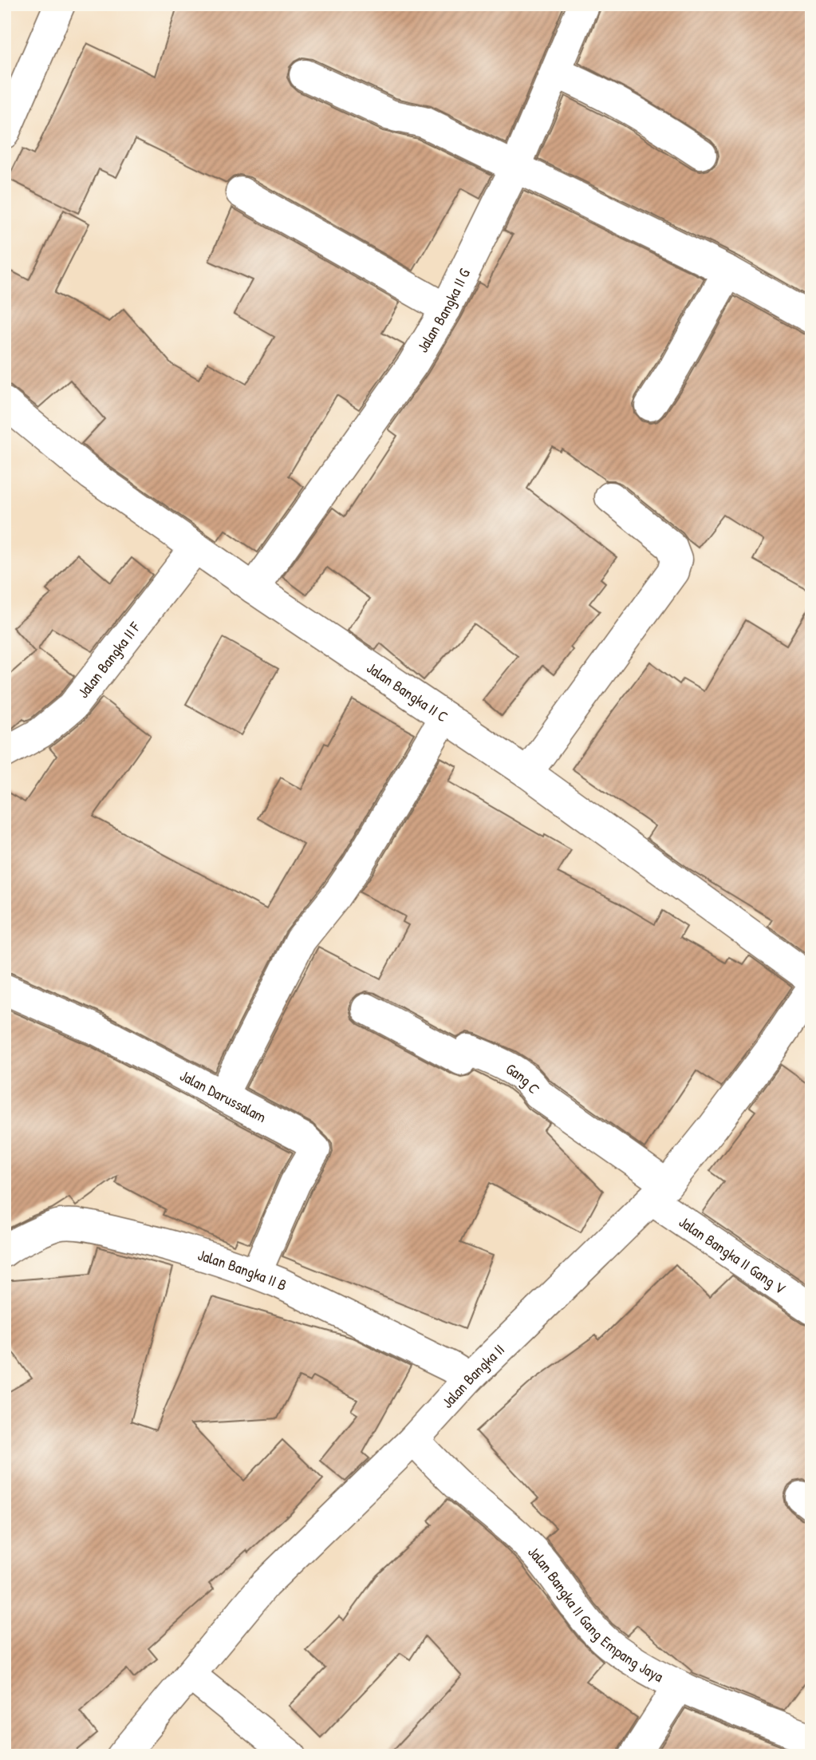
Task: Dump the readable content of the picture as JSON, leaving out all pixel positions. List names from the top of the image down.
{
  "streets": {
    "street": [
      "Jalan Bangka II G",
      "Jalan Bangka II F",
      "Jalan Bangka II C",
      "Gang C",
      "Jalan Darussalam",
      "Jalan Bangka II Gang V",
      "Jalan Bangka II B",
      "Jalan Bangka II",
      "Jalan Bangka II Gang Empang Jaya"
    ]
  },
  "crossings": [
    ["Jalan Bangka II G", "Jalan Bangka II C"],
    ["Jalan Bangka II F", "Jalan Bangka II C"],
    ["Gang C", "Jalan Bangka II Gang V"],
    ["Gang C", "Jalan Bangka II"],
    ["Jalan Darussalam", "Jalan Bangka II B"],
    ["Jalan Bangka II Gang V", "Jalan Bangka II"],
    ["Jalan Bangka II B", "Jalan Bangka II"],
    ["Jalan Bangka II", "Jalan Bangka II Gang Empang Jaya"]
  ]
}
